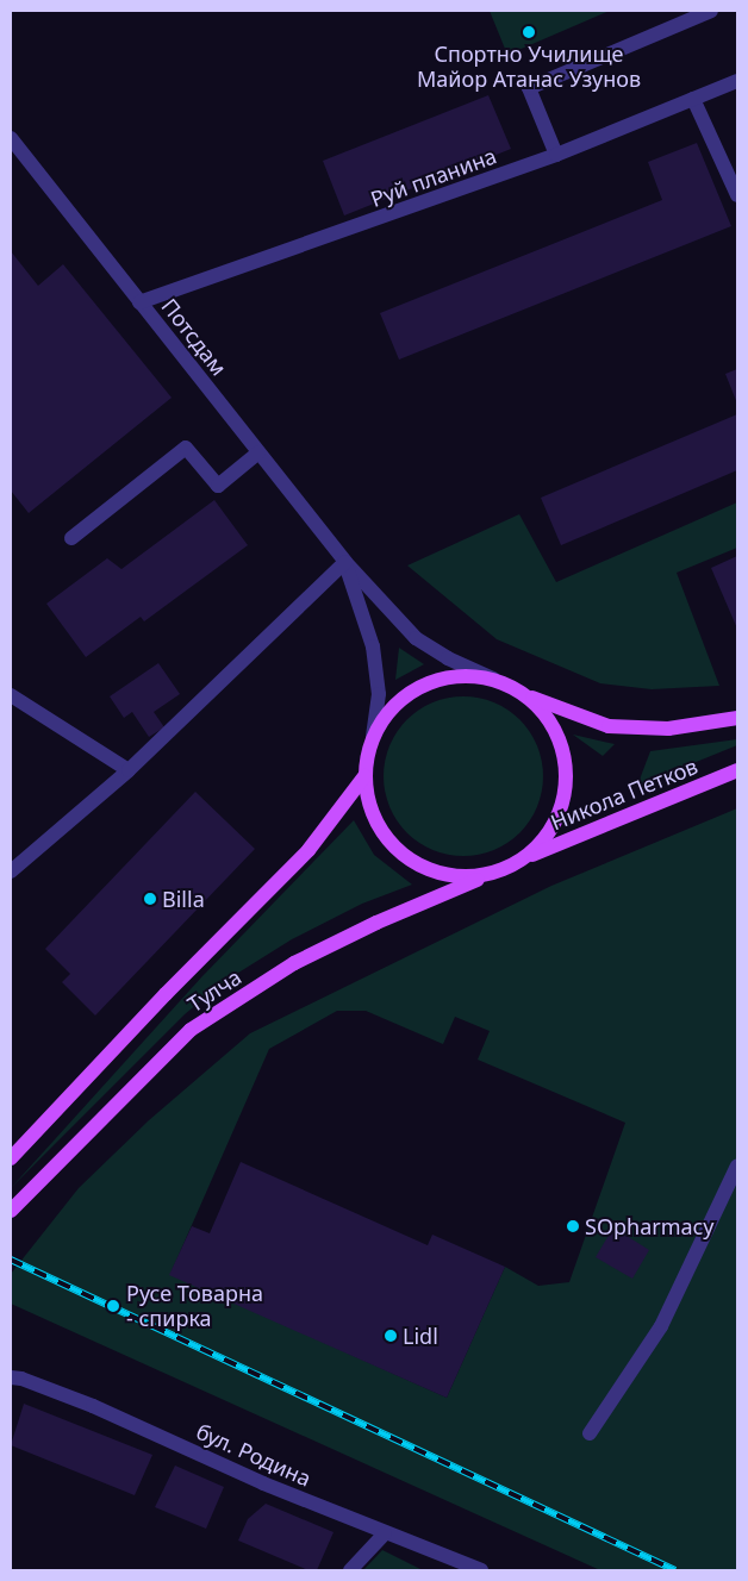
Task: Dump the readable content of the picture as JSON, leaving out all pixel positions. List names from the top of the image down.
{
  "streets": {
    "main road": ["Никола Петков", "Тулча"],
    "street": ["Руй планина", "Потсдам", "бул. Родина"]
  },
  "crossings": [
    ["Руй планина", "Потсдам"],
    ["Потсдам", "Никола Петков"],
    ["Потсдам", "Тулча"],
    ["Никола Петков", "Тулча"]
  ],
  "places": [
    "Спортно Училище Майор Атанас Узунов",
    "Billa",
    "SOpharmacy",
    "Русе Товарна - спирка",
    "Lidl"
  ]
}
